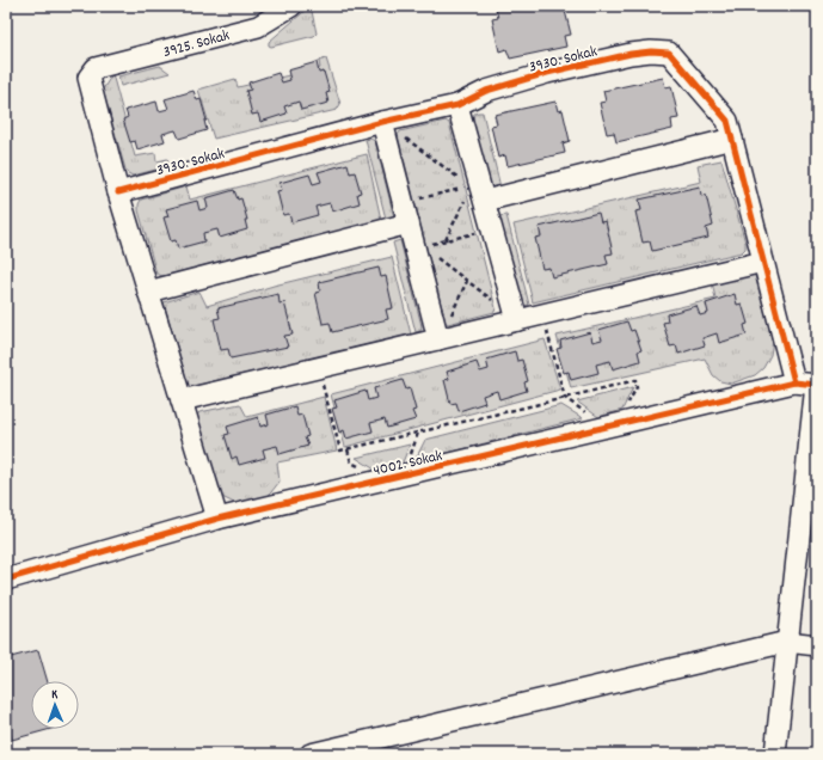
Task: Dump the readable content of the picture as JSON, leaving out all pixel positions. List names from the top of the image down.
{
  "streets": {
    "street": ["3925. Sokak", "3930. Sokak", "4002. Sokak"]
  },
  "crossings": [
    ["3925. Sokak", "3930. Sokak"],
    ["3930. Sokak", "4002. Sokak"]
  ],
  "north": "top"
}
